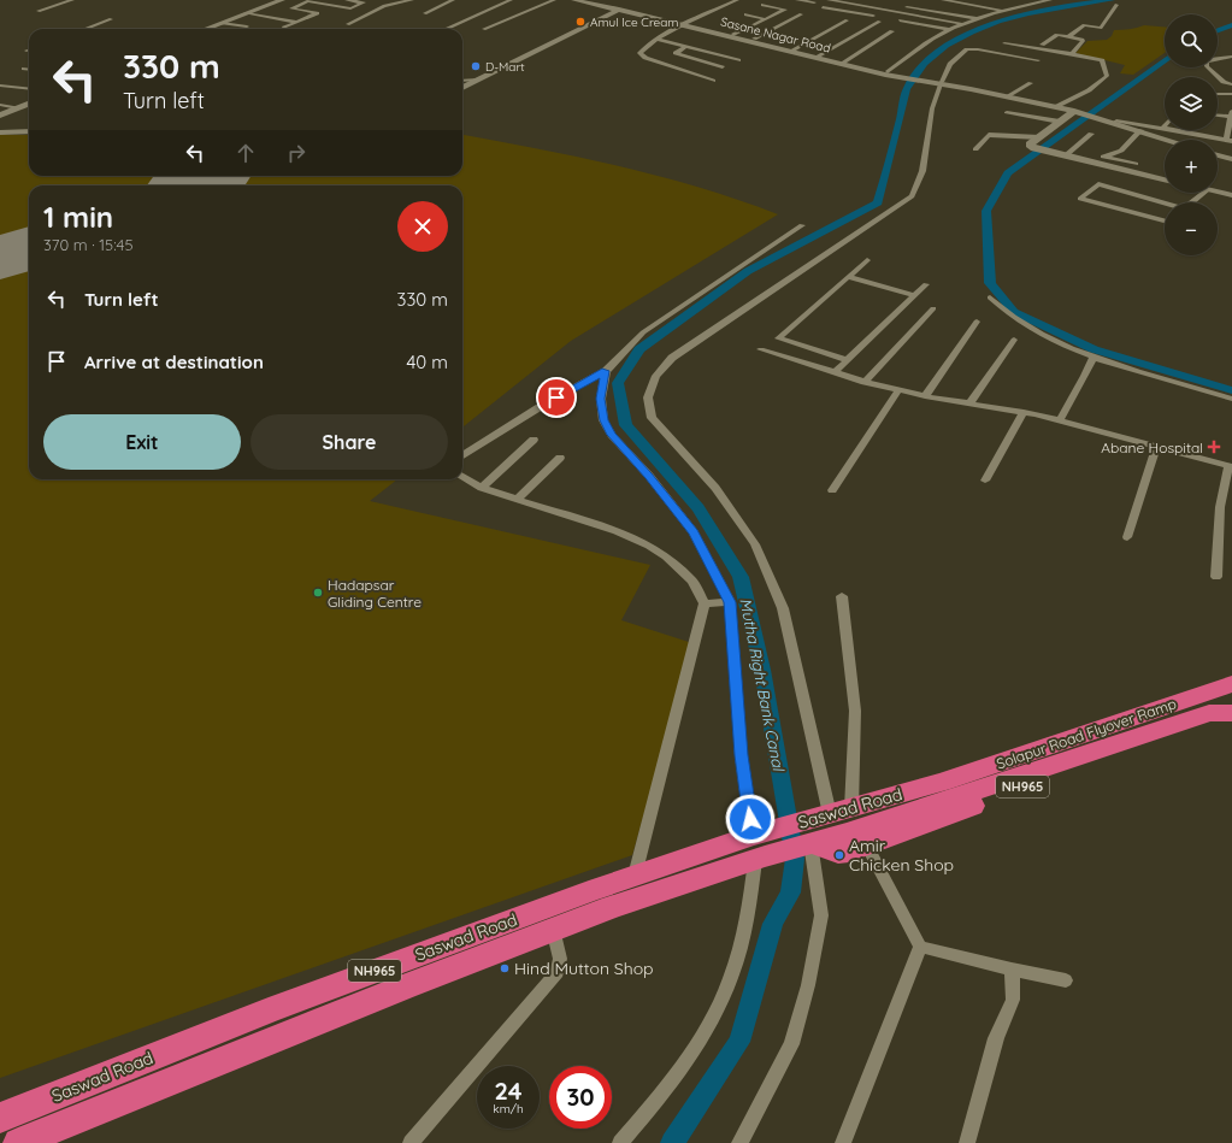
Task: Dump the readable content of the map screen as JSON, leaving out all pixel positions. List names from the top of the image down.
{
  "streets": {
    "highway": ["Solapur Road Flyover Ramp", "NH965", "Saswad Road"],
    "street": ["Sasane Nagar Road"]
  },
  "crossings": [
    ["Solapur Road Flyover Ramp", "NH965"],
    ["Solapur Road Flyover Ramp", "Saswad Road"],
    ["NH965", "Saswad Road"]
  ],
  "water": ["Mutha Right Bank Canal"],
  "places": {
    "other": [
      "Amul Ice Cream",
      "D-Mart",
      "Hadapsar Gliding Centre",
      "Amir Chicken Shop",
      "Hind Mutton Shop"
    ],
    "health": ["Abane Hospital"]
  },
  "page": {
    "map_buttons": ["+", "−"],
    "turn": ["330 m", "Turn left"],
    "heading": ["1 min", "370 m · 15:45"],
    "list": [
      {
        "name": "Turn left",
        "value": "330 m"
      },
      {
        "name": "Arrive at destination",
        "value": "40 m"
      }
    ],
    "buttons": ["Exit", "Share"],
    "speed": "24 km/h",
    "limit": "30"
  }
}
